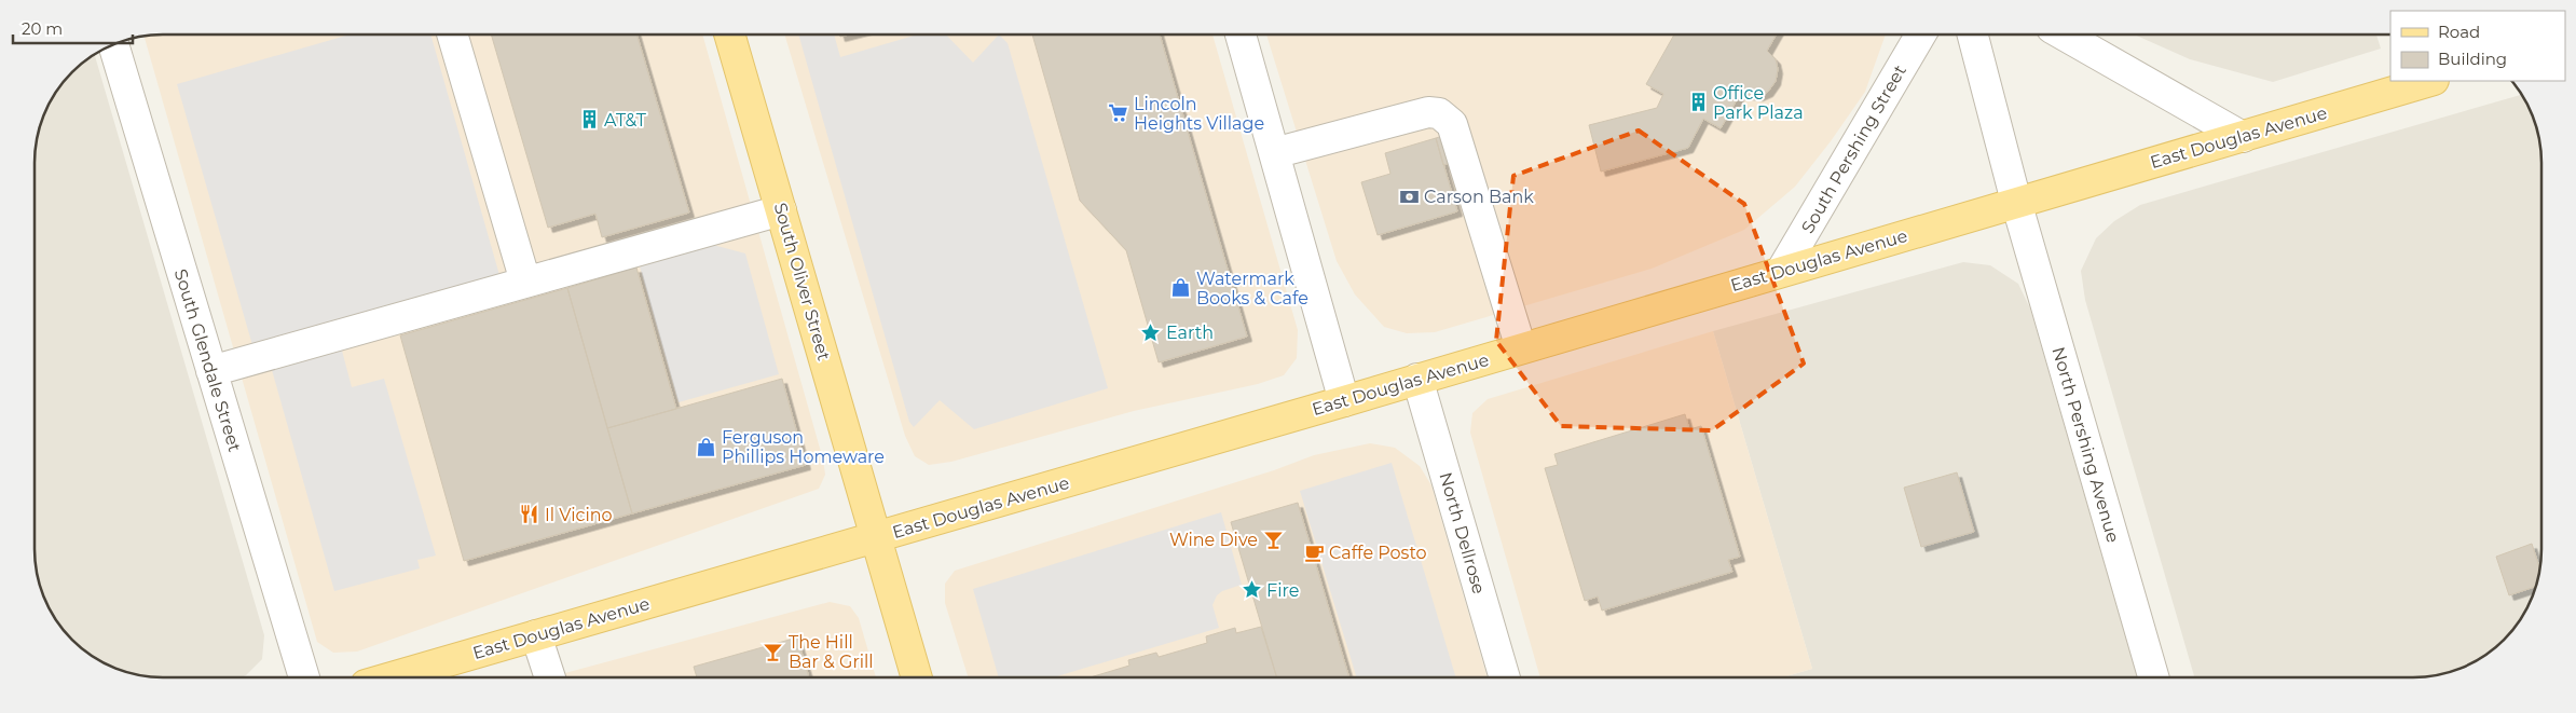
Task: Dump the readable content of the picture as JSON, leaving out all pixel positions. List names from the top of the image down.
{
  "streets": {
    "main road": ["East Douglas Avenue", "South Oliver Street"],
    "street": [
      "South Pershing Street",
      "South Glendale Street",
      "North Pershing Avenue",
      "North Dellrose"
    ]
  },
  "crossings": [
    ["East Douglas Avenue", "South Pershing Street"],
    ["East Douglas Avenue", "South Oliver Street"],
    ["East Douglas Avenue", "North Pershing Avenue"],
    ["East Douglas Avenue", "North Dellrose"]
  ],
  "places": {
    "building": ["Office Park Plaza", "AT&T"],
    "supermarket": ["Lincoln Heights Village"],
    "bank": ["Carson Bank"],
    "shop": ["Watermark Books & Cafe", "Ferguson Phillips Homeware"],
    "place": ["Earth", "Fire"],
    "restaurant": ["Il Vicino"],
    "bar": ["Wine Dive", "The Hill Bar & Grill"],
    "cafe": ["Caffe Posto"]
  },
  "legend": ["Road", "Building"],
  "scale_bar": "20 m"
}
